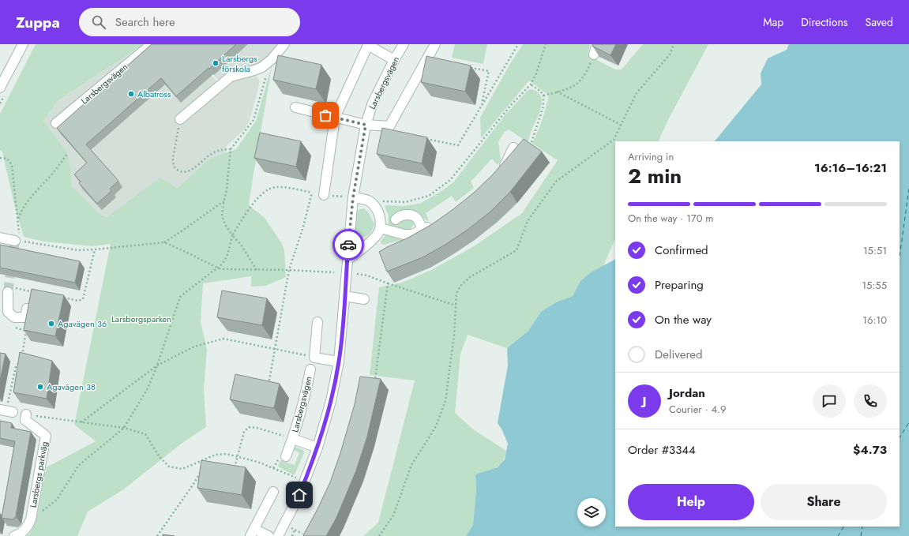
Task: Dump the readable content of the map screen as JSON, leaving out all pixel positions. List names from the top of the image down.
{
  "streets": {
    "street": ["Larsbergsvägen", "Larsbergs parkväg"]
  },
  "parks": ["Larsbergsparken"],
  "places": [
    "Larsbergs förskola",
    "Albatross",
    "Agavägen 36",
    "Agavägen 38"
  ],
  "page": {
    "header": "Zuppa",
    "search": "Search here",
    "nav": ["Map", "Directions", "Saved"],
    "heading": ["2 min", "Arriving in", "16:16–16:21"],
    "panel": [
      "Jordan",
      "Courier · 4.9",
      "Order #3344",
      "$4.73"
    ],
    "bar": "On the way · 170 m",
    "list": [
      ["Confirmed", "15:51"],
      ["Preparing", "15:55"],
      ["On the way", "16:10"],
      "Delivered"
    ],
    "round": "J",
    "buttons": ["Help", "Share"]
  }
}
